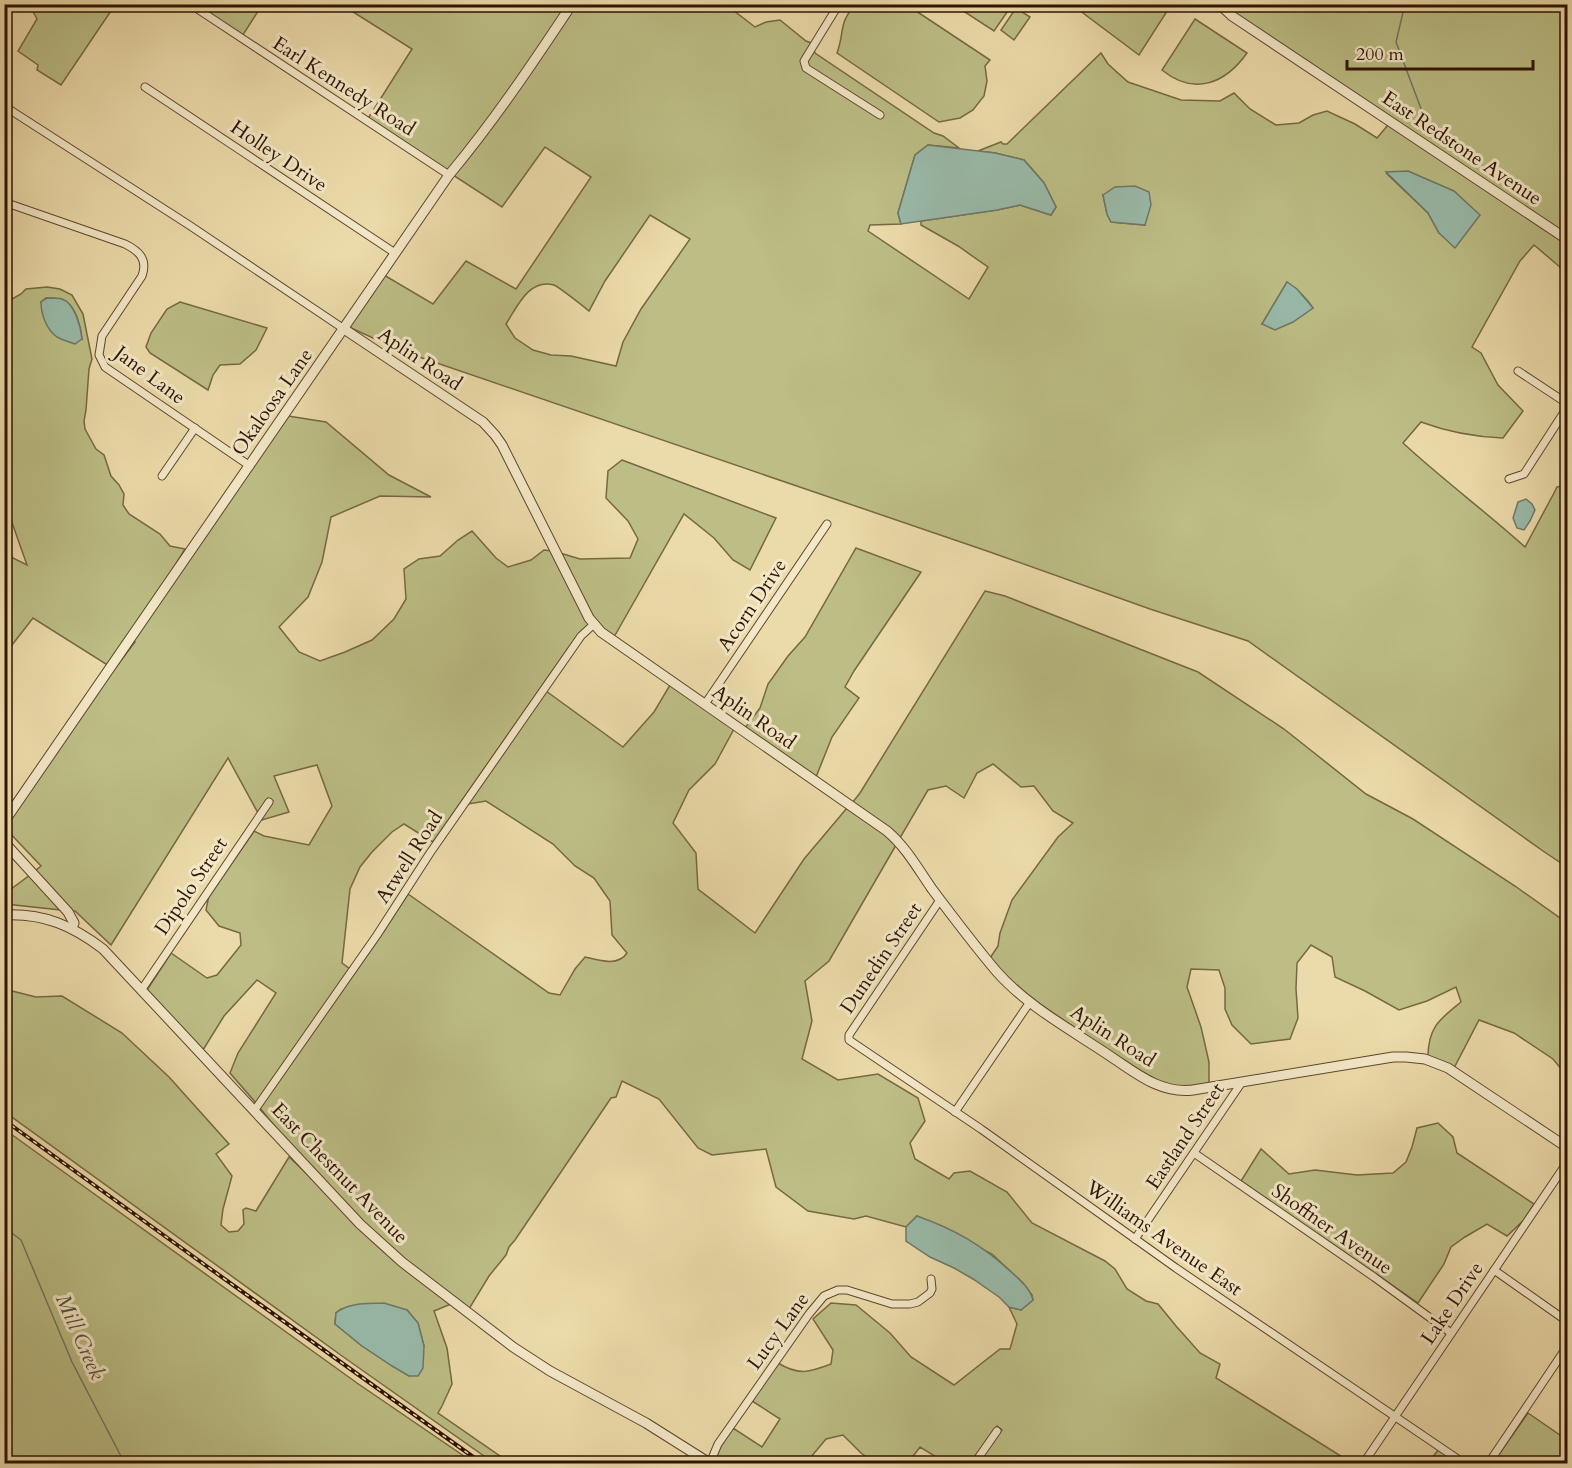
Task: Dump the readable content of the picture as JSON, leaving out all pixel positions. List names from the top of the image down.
{
  "streets": {
    "street": [
      "Earl Kennedy Road",
      "East Redstone Avenue",
      "Holley Drive",
      "Aplin Road",
      "Jane Lane",
      "Okaloosa Lane",
      "Acorn Drive",
      "Atwell Road",
      "Dipolo Street",
      "Dunedin Street",
      "Eastland Street",
      "East Chestnut Avenue",
      "Shoffner Avenue",
      "Williams Avenue East",
      "Lake Drive",
      "Lucy Lane"
    ]
  },
  "crossings": [
    ["Earl Kennedy Road", "Okaloosa Lane"],
    ["Holley Drive", "Okaloosa Lane"],
    ["Aplin Road", "Okaloosa Lane"],
    ["Aplin Road", "Acorn Drive"],
    ["Aplin Road", "Atwell Road"],
    ["Aplin Road", "Dunedin Street"],
    ["Aplin Road", "Eastland Street"],
    ["Jane Lane", "Okaloosa Lane"],
    ["Atwell Road", "East Chestnut Avenue"],
    ["Dipolo Street", "East Chestnut Avenue"],
    ["Dunedin Street", "Williams Avenue East"],
    ["Eastland Street", "Shoffner Avenue"],
    ["Eastland Street", "Williams Avenue East"],
    ["East Chestnut Avenue", "Lucy Lane"],
    ["Shoffner Avenue", "Lake Drive"],
    ["Williams Avenue East", "Lake Drive"]
  ],
  "water": ["Mill Creek"],
  "scale_bar": "200 m"
}
